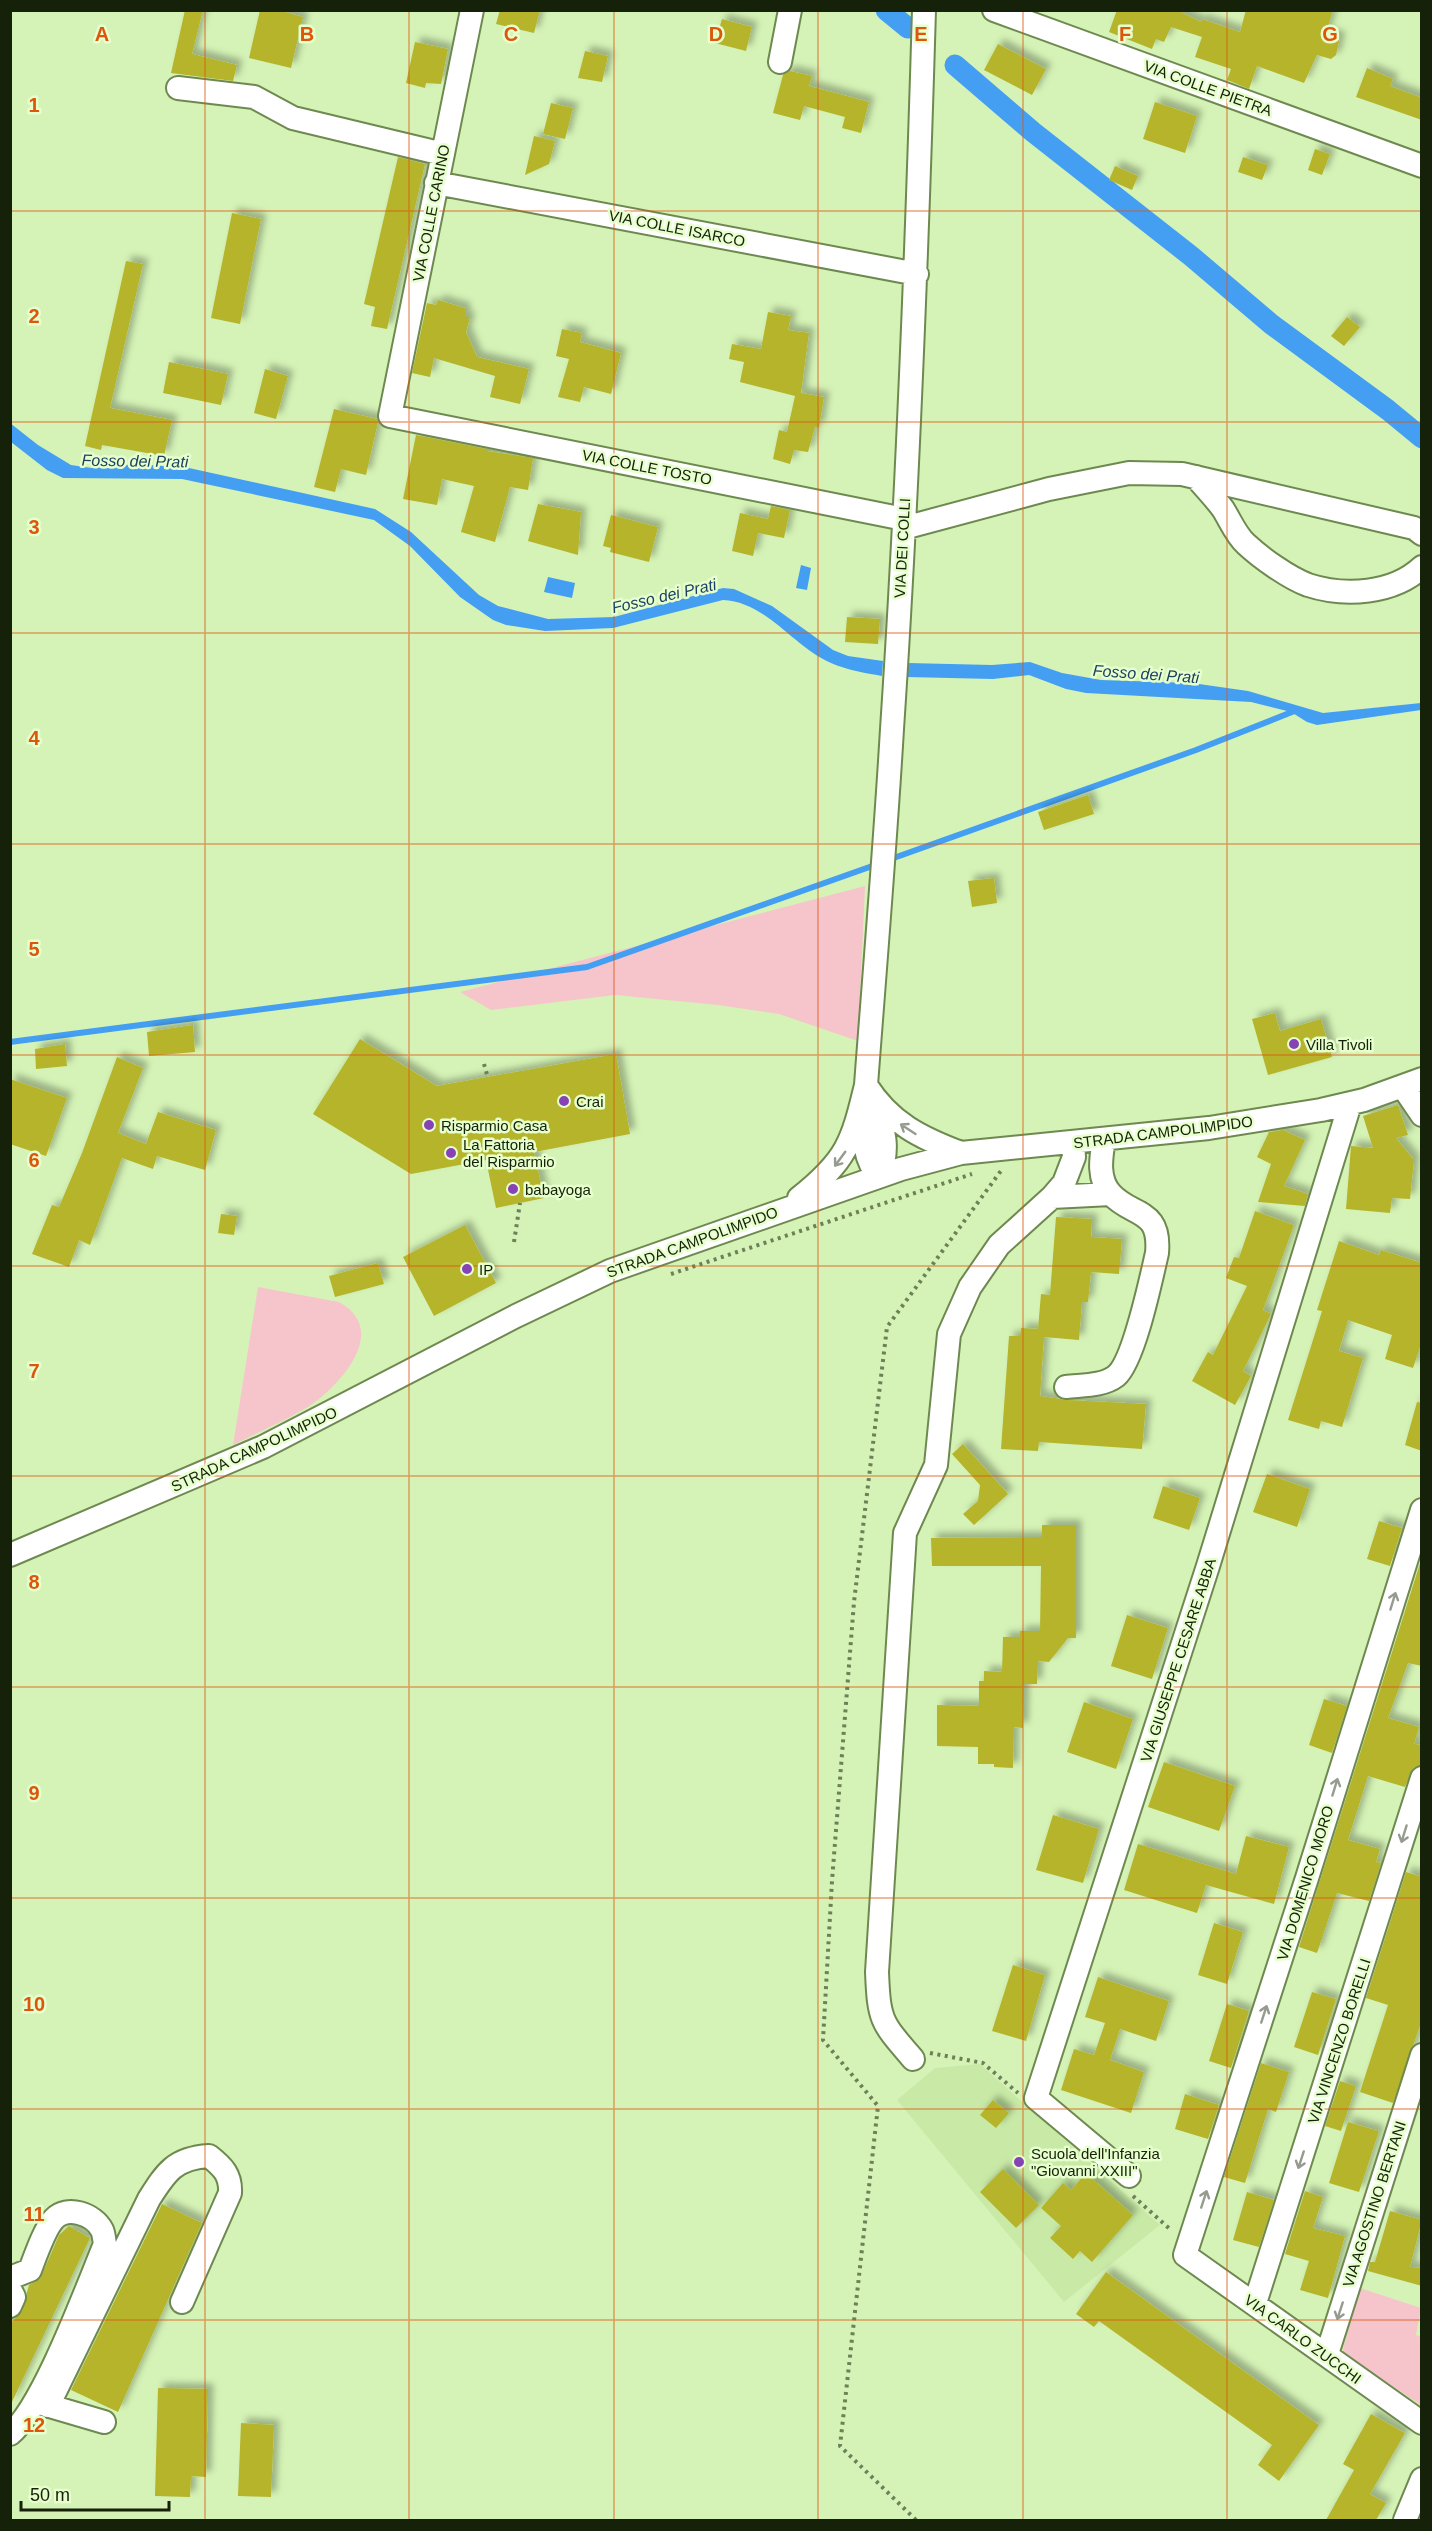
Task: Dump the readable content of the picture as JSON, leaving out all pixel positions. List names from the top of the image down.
{
  "streets": {
    "street": [
      "VIA COLLE PIETRA",
      "VIA COLLE CARINO",
      "VIA COLLE ISARCO",
      "VIA COLLE TOSTO",
      "VIA DEI COLLI",
      "STRADA CAMPOLIMPIDO",
      "VIA GIUSEPPE CESARE ABBA",
      "VIA DOMENICO MORO",
      "VIA VINCENZO BORELLI",
      "VIA AGOSTINO BERTANI",
      "VIA CARLO ZUCCHI"
    ]
  },
  "crossings": [
    ["VIA COLLE CARINO", "VIA COLLE ISARCO"],
    ["VIA COLLE CARINO", "VIA COLLE TOSTO"],
    ["VIA COLLE ISARCO", "VIA DEI COLLI"],
    ["VIA COLLE TOSTO", "VIA DEI COLLI"],
    ["VIA DEI COLLI", "STRADA CAMPOLIMPIDO"],
    ["STRADA CAMPOLIMPIDO", "VIA GIUSEPPE CESARE ABBA"],
    ["VIA DOMENICO MORO", "VIA CARLO ZUCCHI"],
    ["VIA VINCENZO BORELLI", "VIA CARLO ZUCCHI"],
    ["VIA AGOSTINO BERTANI", "VIA CARLO ZUCCHI"]
  ],
  "one_way": ["VIA DOMENICO MORO", "VIA VINCENZO BORELLI", "VIA AGOSTINO BERTANI"],
  "water": ["Fosso dei Prati"],
  "places": [
    "Villa Tivoli",
    "Crai",
    "Risparmio Casa",
    "La Fattoria del Risparmio",
    "babayoga",
    "IP",
    "Scuola dell'Infanzia \"Giovanni XXIII\""
  ],
  "scale_bar": "50 m",
  "grid": {
    "columns": [
      "A",
      "B",
      "C",
      "D",
      "E",
      "F",
      "G"
    ],
    "rows": [
      "1",
      "2",
      "3",
      "4",
      "5",
      "6",
      "7",
      "8",
      "9",
      "10",
      "11",
      "12"
    ]
  }
}
